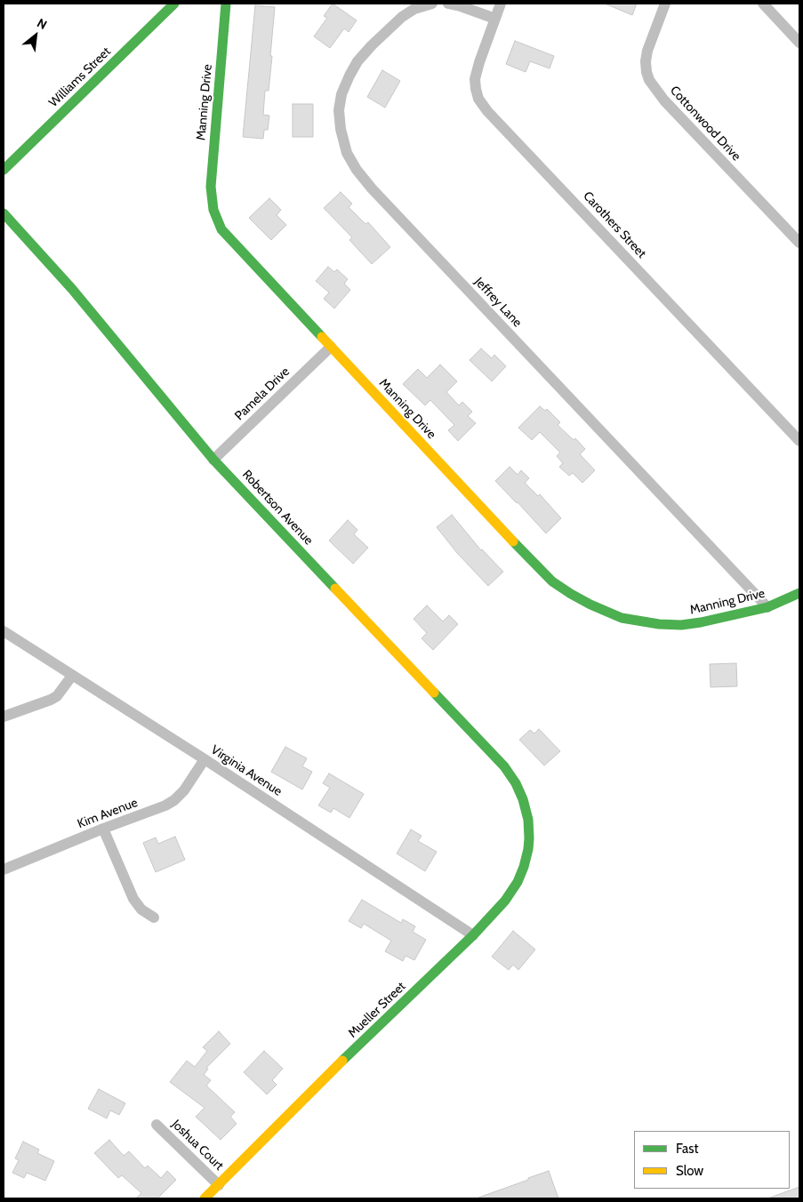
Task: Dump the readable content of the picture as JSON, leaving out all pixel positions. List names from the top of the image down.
{
  "streets": {
    "street": [
      "Williams Street",
      "Manning Drive",
      "Cottonwood Drive",
      "Carothers Street",
      "Jeffrey Lane",
      "Pamela Drive",
      "Robertson Avenue",
      "Virginia Avenue",
      "Kim Avenue",
      "Mueller Street",
      "Joshua Court"
    ]
  },
  "crossings": [
    ["Manning Drive", "Jeffrey Lane"],
    ["Manning Drive", "Pamela Drive"],
    ["Pamela Drive", "Robertson Avenue"],
    ["Robertson Avenue", "Mueller Street"],
    ["Virginia Avenue", "Kim Avenue"],
    ["Virginia Avenue", "Mueller Street"],
    ["Mueller Street", "Joshua Court"]
  ],
  "legend": ["Fast", "Slow"],
  "north": "top right"
}
